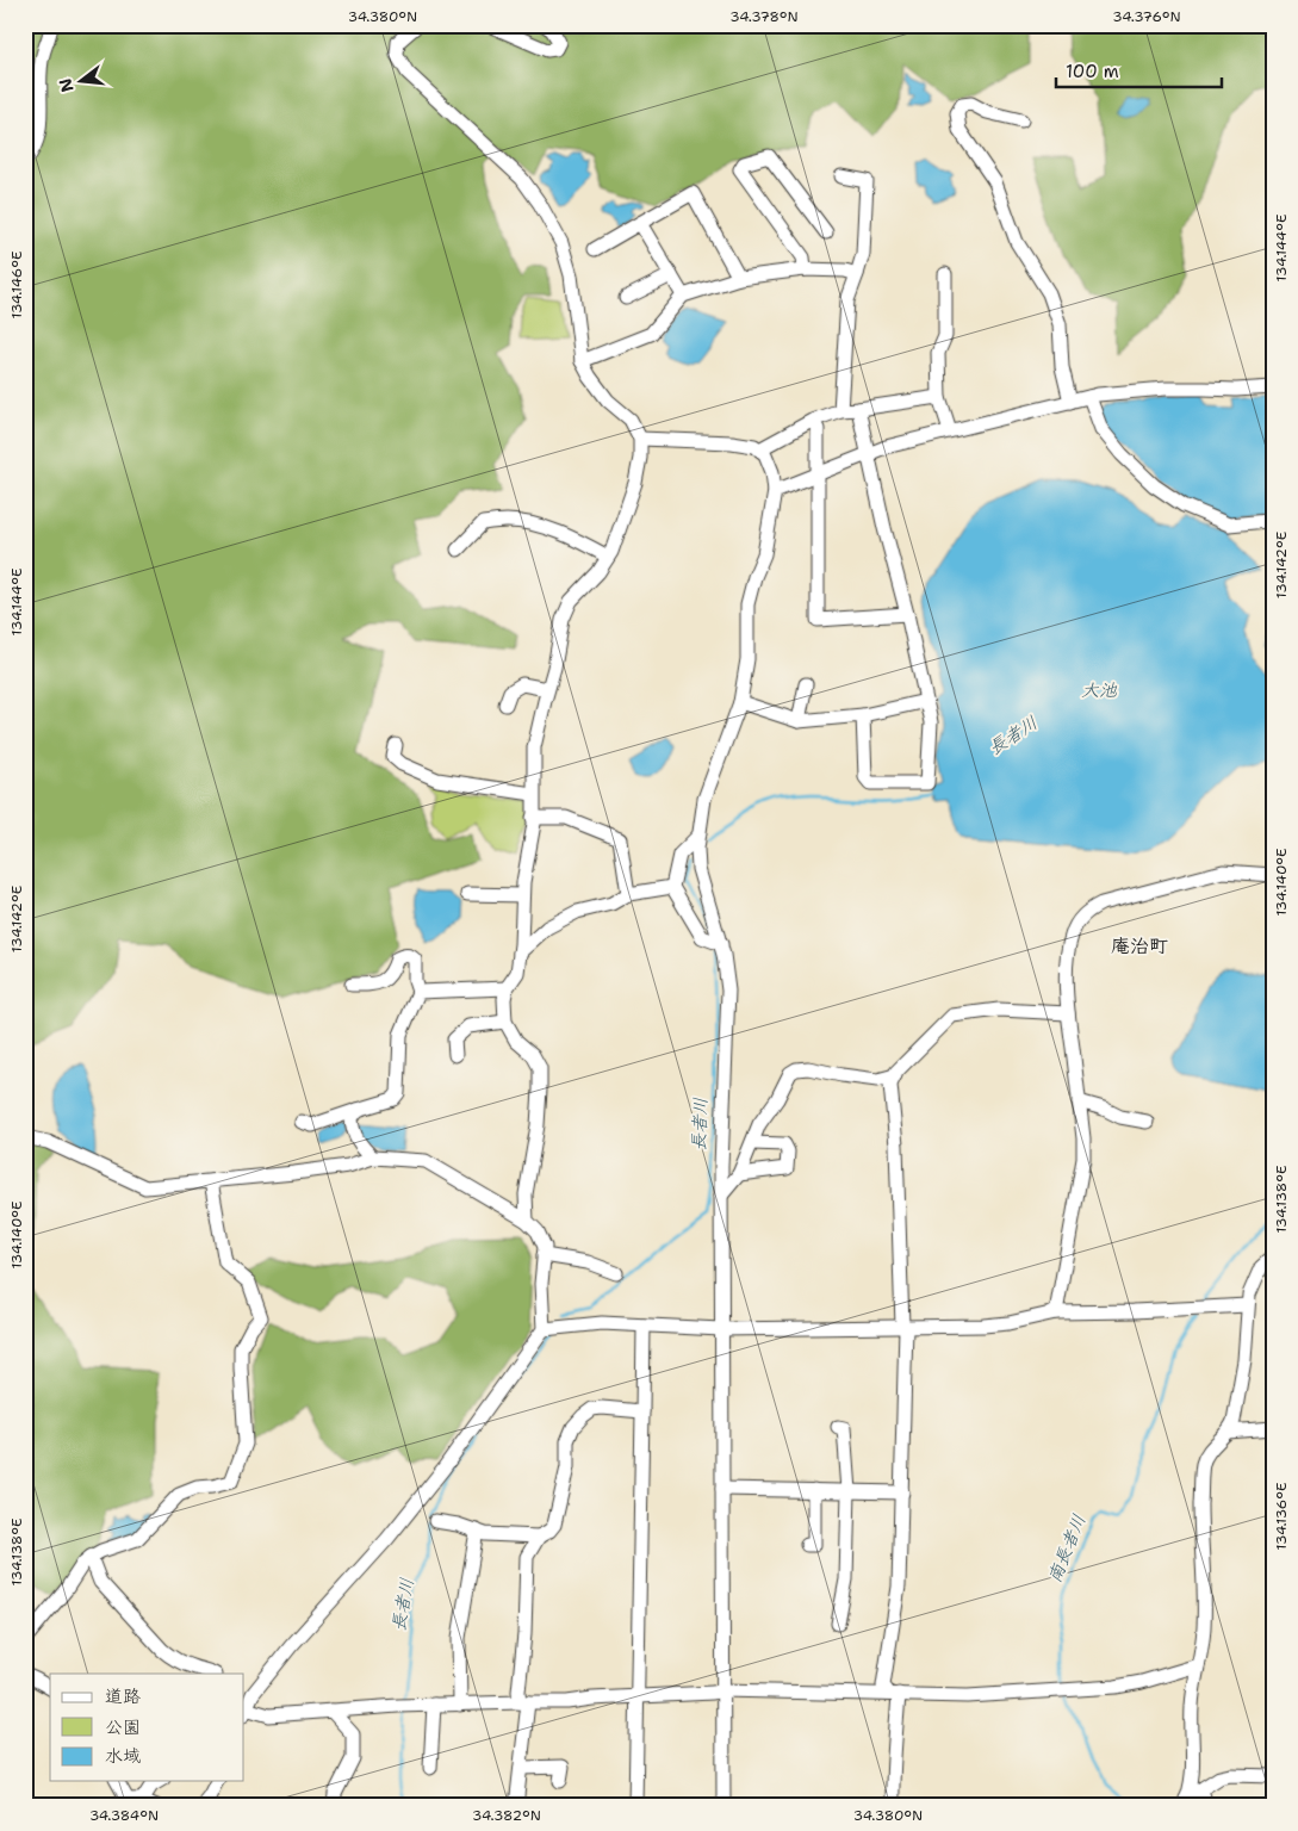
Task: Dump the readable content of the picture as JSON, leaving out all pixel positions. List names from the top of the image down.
{
  "districts": ["庵治町"],
  "water": ["大池", "長者川", "南長者川"],
  "legend": ["道路", "公園", "水域"],
  "scale_bar": "100 m",
  "north": "left",
  "coordinates": [
    "34.380°N",
    "34.378°N",
    "34.376°N",
    "134.144°E",
    "134.146°E",
    "134.142°E",
    "134.140°E",
    "134.138°E",
    "134.136°E",
    "34.384°N",
    "34.382°N"
  ]
}
